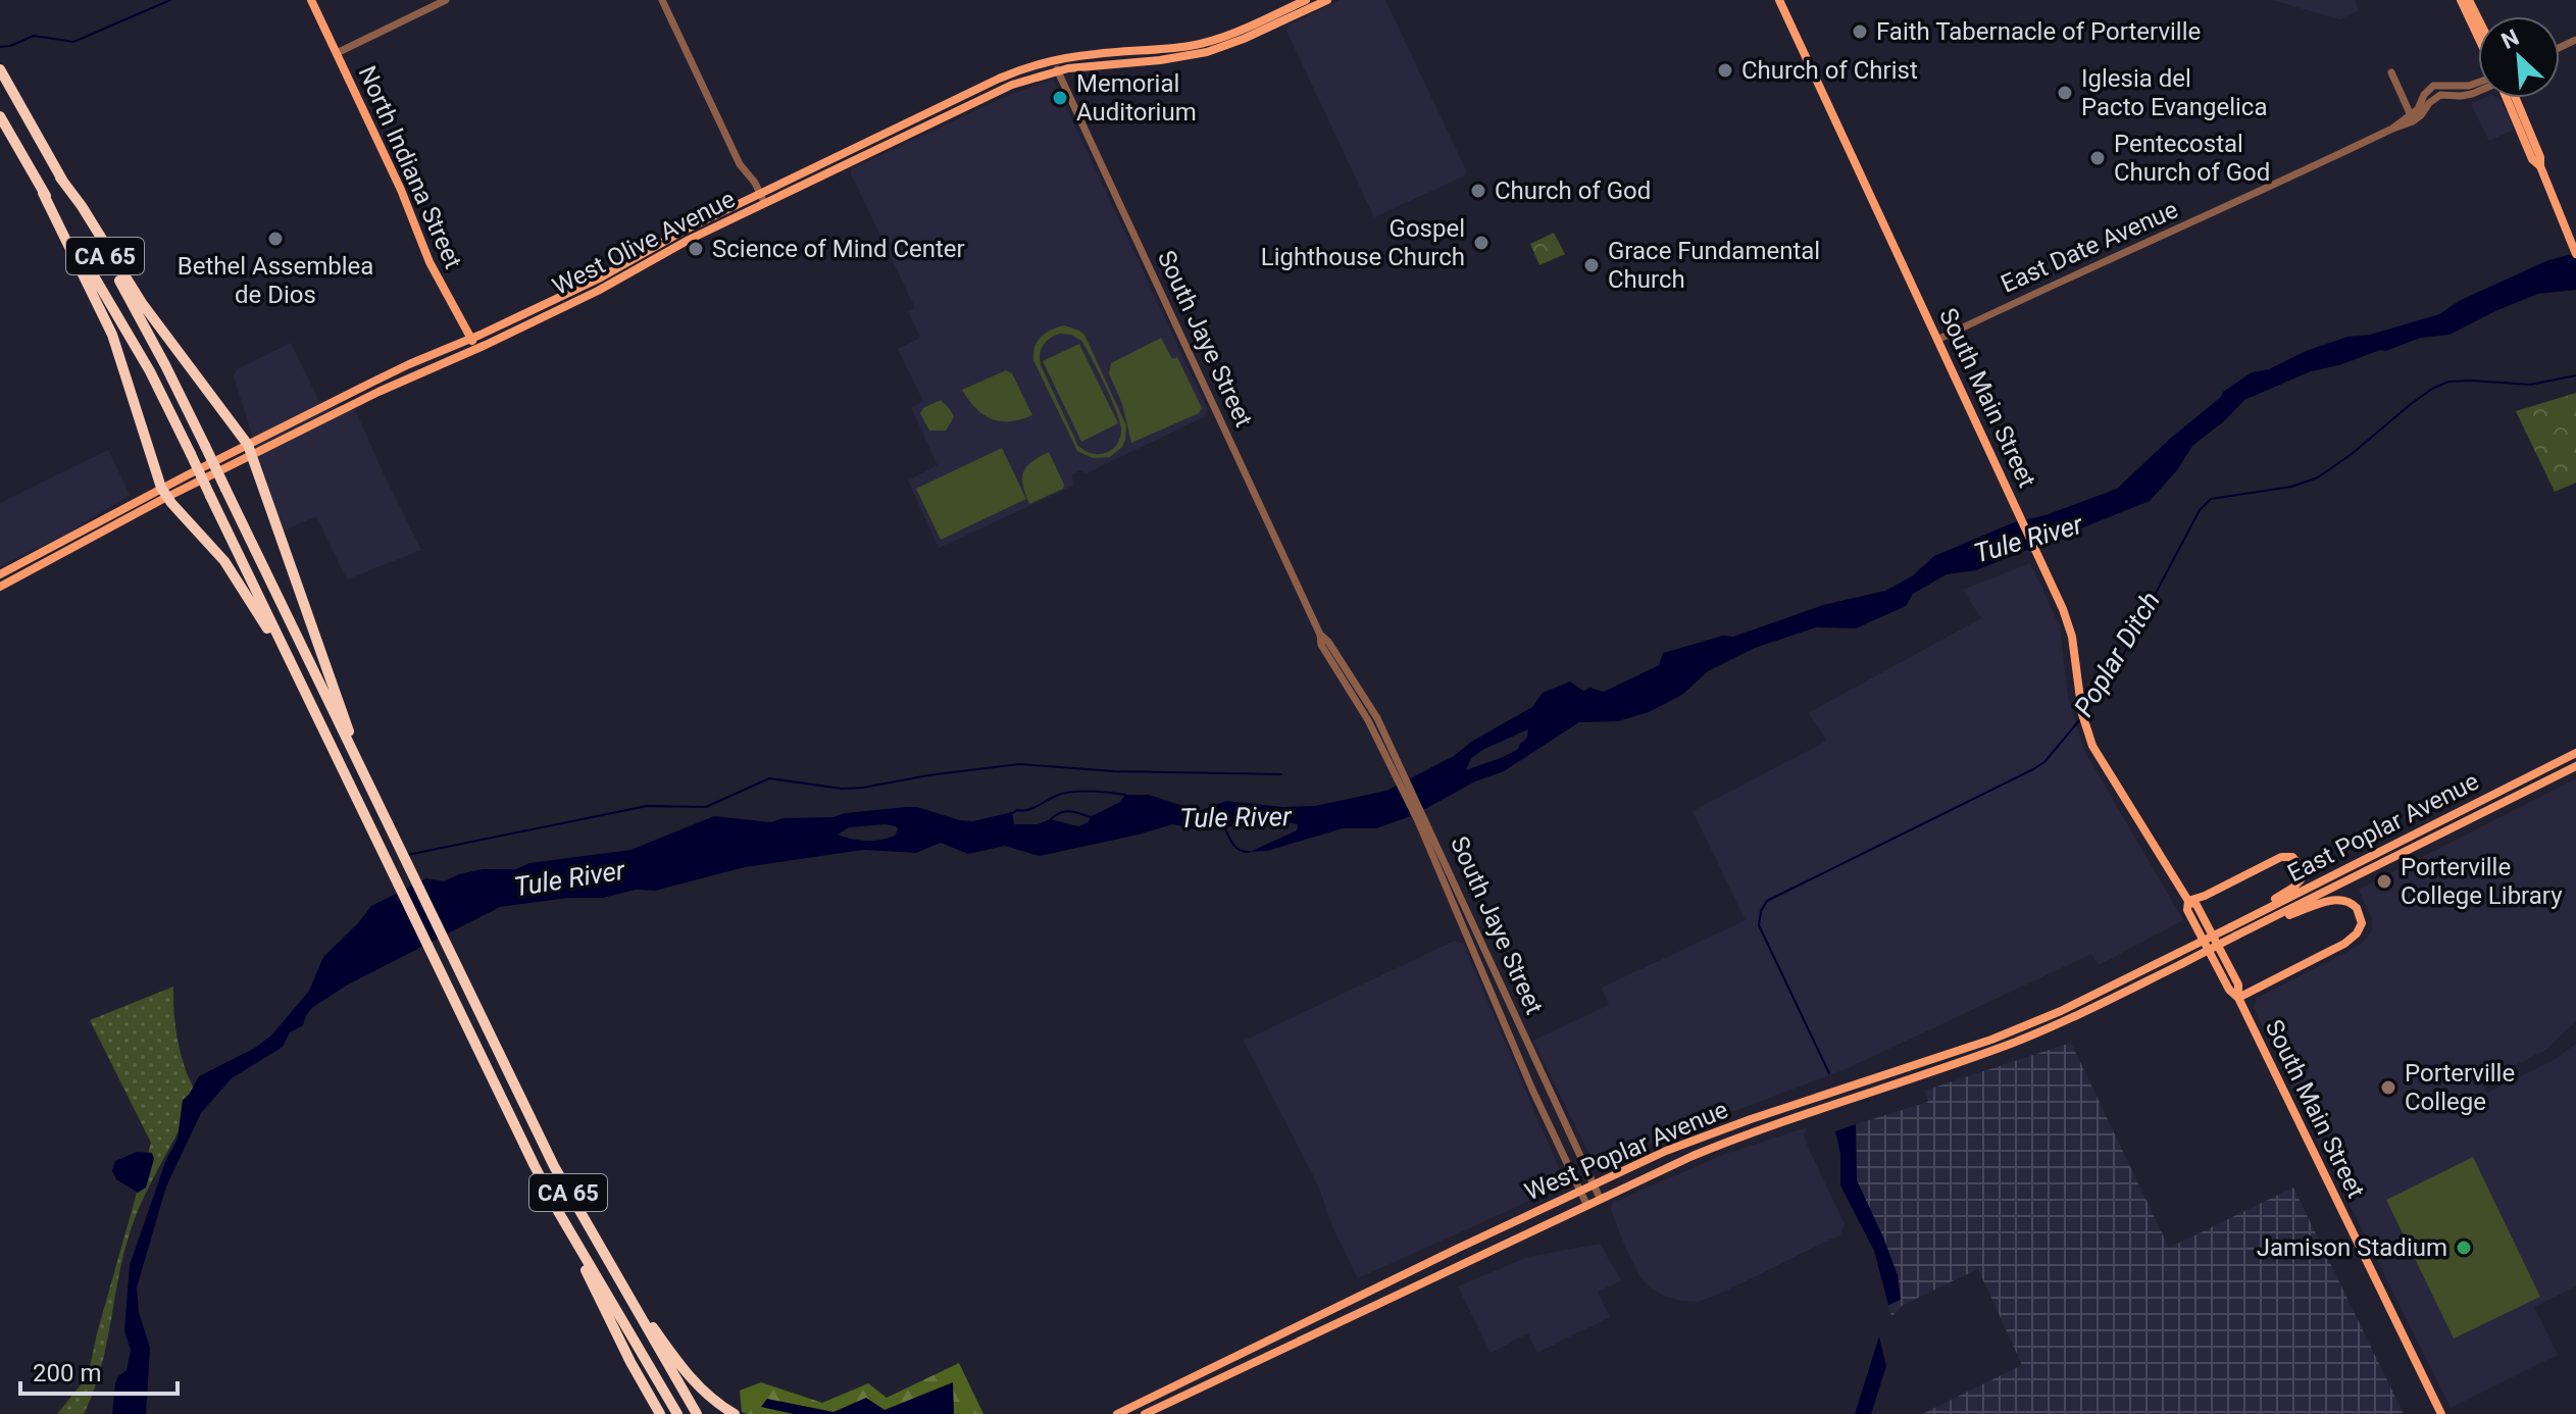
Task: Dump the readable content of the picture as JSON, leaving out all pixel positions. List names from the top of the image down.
{
  "streets": {
    "highway": ["CA 65"],
    "main road": [
      "North Indiana Street",
      "West Olive Avenue",
      "South Main Street",
      "East Poplar Avenue",
      "West Poplar Avenue"
    ],
    "street": ["East Date Avenue", "South Jaye Street"]
  },
  "crossings": [
    ["North Indiana Street", "West Olive Avenue"],
    ["West Olive Avenue", "South Jaye Street"],
    ["East Date Avenue", "South Main Street"],
    ["South Jaye Street", "West Poplar Avenue"],
    ["East Poplar Avenue", "West Poplar Avenue"]
  ],
  "water": ["Tule River", "Poplar Ditch"],
  "places": [
    "Faith Tabernacle of Porterville",
    "Church of Christ",
    "Iglesia del Pacto Evangelica",
    "Memorial Auditorium",
    "Pentecostal Church of God",
    "Church of God",
    "Bethel Assemblea de Dios",
    "Gospel Lighthouse Church",
    "Science of Mind Center",
    "Grace Fundamental Church",
    "Porterville College Library",
    "Porterville College",
    "Jamison Stadium"
  ],
  "scale_bar": "200 m",
  "north": "top left"
}
